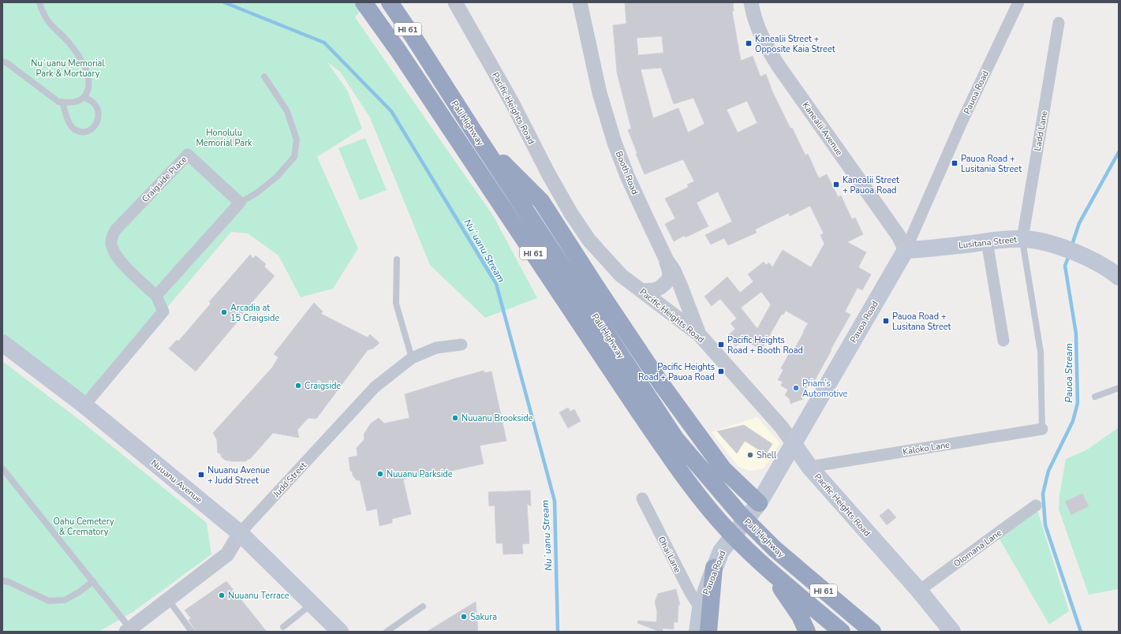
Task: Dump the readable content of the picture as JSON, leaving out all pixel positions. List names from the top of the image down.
{
  "streets": {
    "highway": ["HI 61", "Pali Highway"],
    "main road": [
      "Pauoa Road",
      "Pacific Heights Road",
      "Lusitana Street",
      "Nuuanu Avenue"
    ],
    "street": [
      "Kanealii Avenue",
      "Ladd Lane",
      "Booth Road",
      "Craigside Place",
      "Kaloko Lane",
      "Judd Street",
      "Olomana Lane",
      "Ohai Lane"
    ]
  },
  "crossings": [
    ["Pauoa Road", "Pacific Heights Road"],
    ["Pauoa Road", "Kanealii Avenue"],
    ["Pauoa Road", "Lusitana Street"],
    ["Pauoa Road", "Ohai Lane"],
    ["Pacific Heights Road", "Booth Road"],
    ["Pacific Heights Road", "Kaloko Lane"],
    ["Pacific Heights Road", "Olomana Lane"],
    ["Kanealii Avenue", "Lusitana Street"],
    ["Ladd Lane", "Lusitana Street"],
    ["Craigside Place", "Nuuanu Avenue"],
    ["Judd Street", "Nuuanu Avenue"]
  ],
  "water": ["Nuʻuanu Stream", "Pauoa Stream"],
  "parks": ["Nuʻuanu Memorial Park & Mortuary", "Honolulu Memorial Park", "Oahu Cemetery & Crematory"],
  "places": {
    "transit": [
      "Kanealii Street + Opposite Kaia Street",
      "Pauoa Road + Lusitania Street",
      "Kanealii Street + Pauoa Road",
      "Pauoa Road + Lusitana Street",
      "Pacific Heights Road + Booth Road",
      "Pacific Heights Road + Pauoa Road",
      "Nuuanu Avenue + Judd Street"
    ],
    "other": [
      "Arcadia at 15 Craigside",
      "Craigside",
      "Priam’s Automotive",
      "Nuuanu Brookside",
      "Shell",
      "Nuuanu Parkside",
      "Nuuanu Terrace",
      "Sakura"
    ]
  }
}
